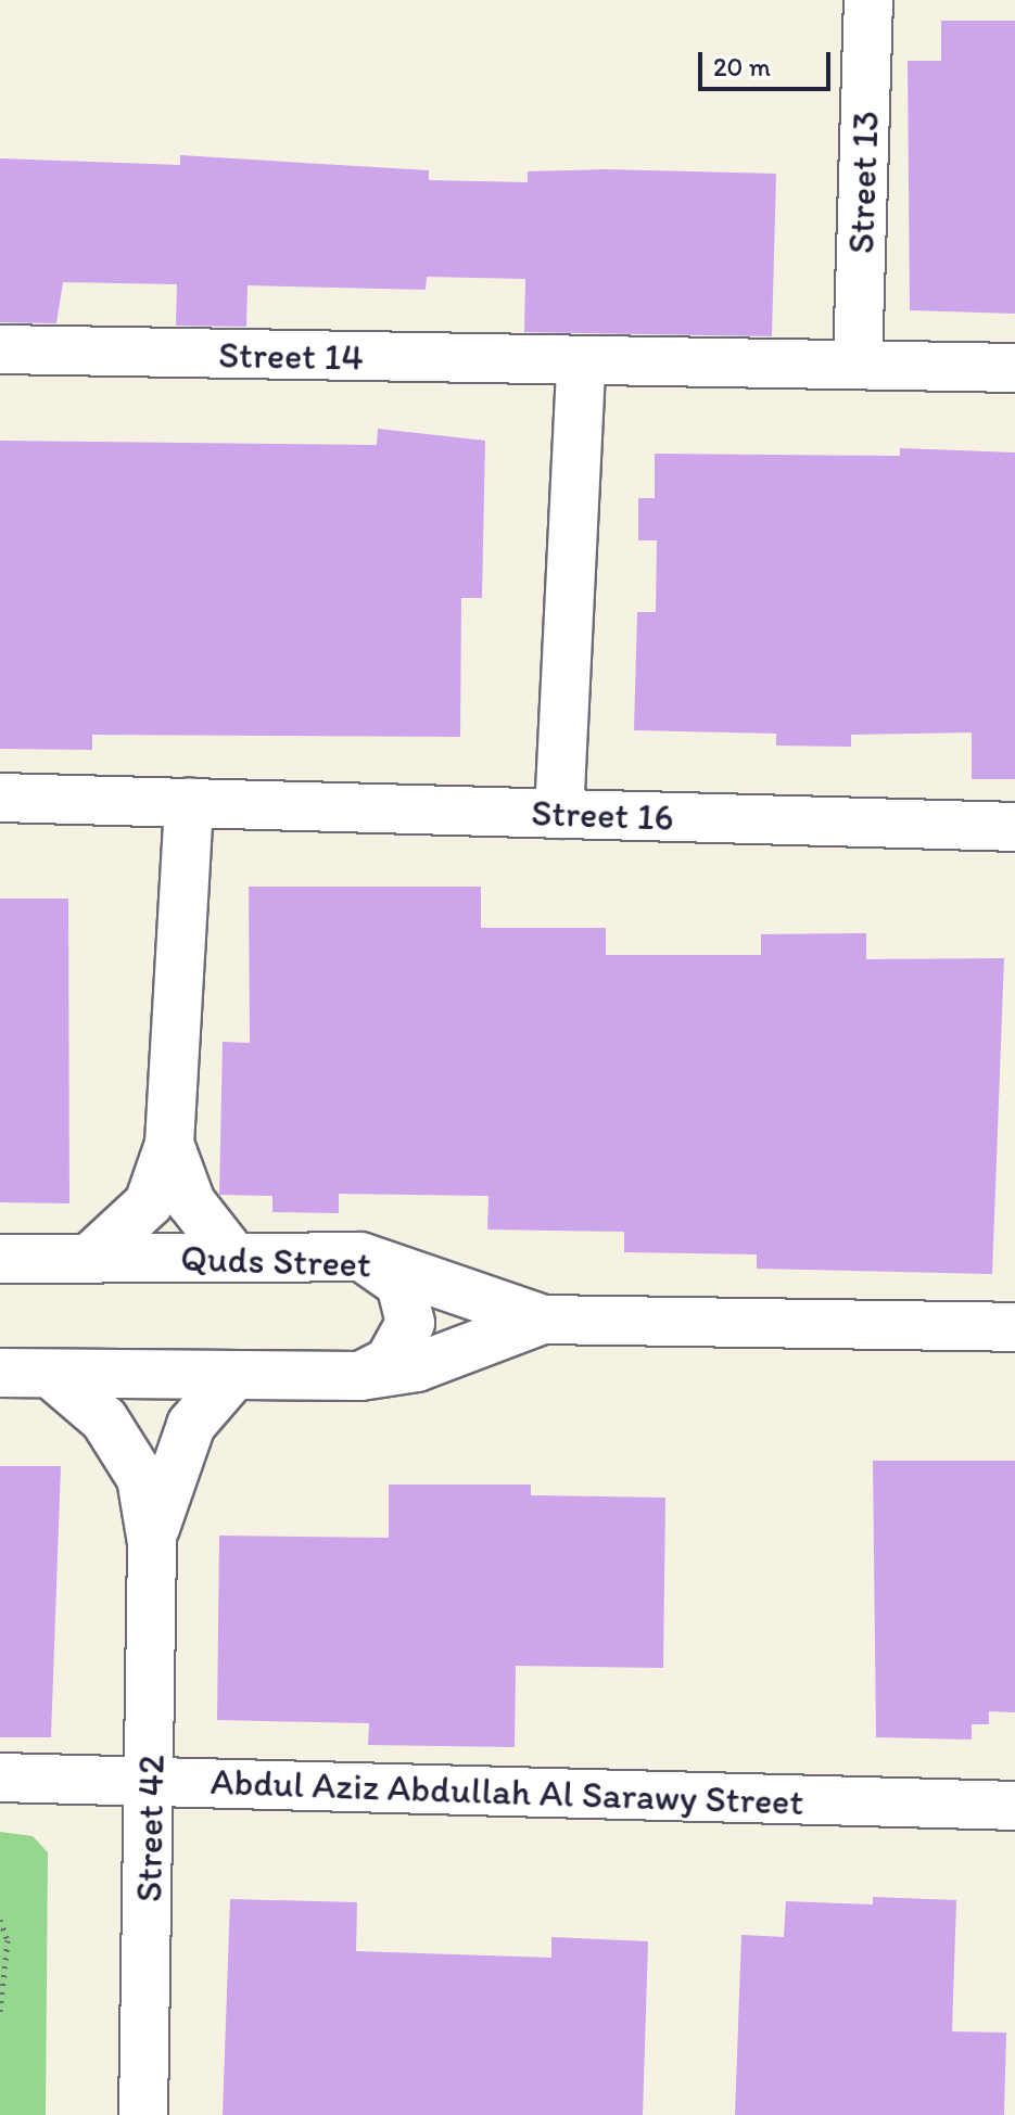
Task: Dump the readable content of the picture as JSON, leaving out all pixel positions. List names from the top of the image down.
{
  "streets": {
    "street": [
      "Street 13",
      "Street 14",
      "Street 16",
      "Quds Street",
      "Abdul Aziz Abdullah Al Sarawy Street",
      "Street 42"
    ]
  },
  "crossings": [
    ["Street 13", "Street 14"],
    ["Quds Street", "Street 42"],
    ["Abdul Aziz Abdullah Al Sarawy Street", "Street 42"]
  ],
  "scale_bar": "20 m"
}
